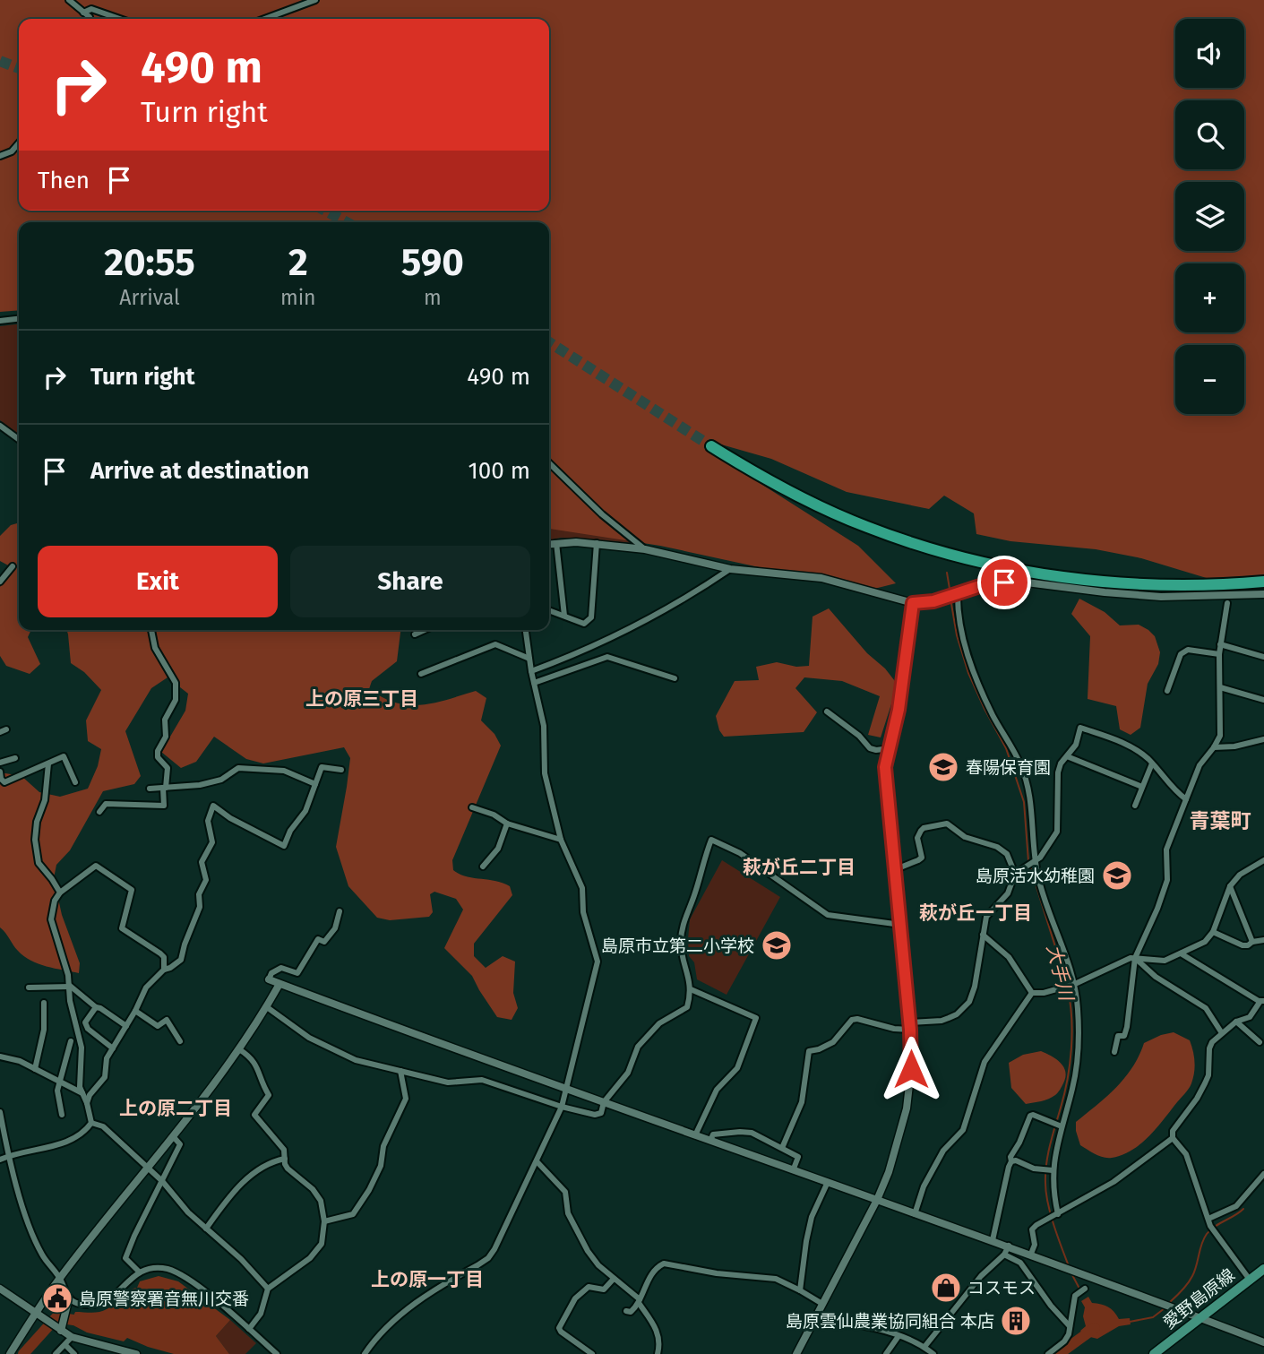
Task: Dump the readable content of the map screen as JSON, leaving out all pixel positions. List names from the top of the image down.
{
  "streets": {
    "main road": ["愛野島原線"]
  },
  "districts": [
    "上の原三丁目",
    "青葉町",
    "萩が丘二丁目",
    "萩が丘一丁目",
    "上の原二丁目",
    "上の原一丁目"
  ],
  "water": ["大手川"],
  "places": {
    "school or university": ["春陽保育園", "島原活水幼稚園", "島原市立第二小学校"],
    "shop": ["コスモス"],
    "public building": ["島原警察署音無川交番"],
    "building": ["島原雲仙農業協同組合 本店"]
  },
  "page": {
    "map_buttons": ["+", "−"],
    "turn": ["490 m", "Turn right"],
    "then": "Then",
    "eta": [
      "20:55",
      "Arrival",
      "2",
      "min",
      "590",
      "m"
    ],
    "list": [
      {
        "name": "Turn right",
        "value": "490 m"
      },
      {
        "name": "Arrive at destination",
        "value": "100 m"
      }
    ],
    "buttons": ["Exit", "Share"]
  }
}
